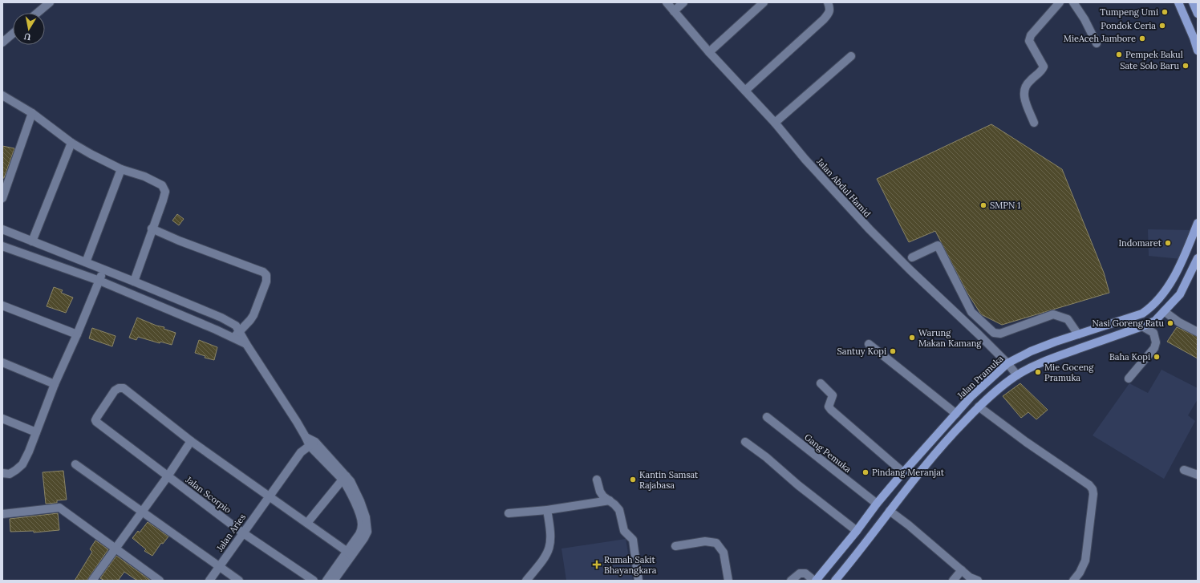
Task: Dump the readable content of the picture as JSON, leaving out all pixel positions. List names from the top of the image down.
{
  "streets": {
    "main road": ["Jalan Pramuka"],
    "street": [
      "Jalan Abdul Hamid",
      "Gang Pemuka",
      "Jalan Scorpio",
      "Jalan Aries"
    ]
  },
  "crossings": [
    ["Jalan Abdul Hamid", "Jalan Pramuka"],
    ["Jalan Pramuka", "Gang Pemuka"],
    ["Jalan Scorpio", "Jalan Aries"]
  ],
  "places": {
    "other": [
      "Tumpeng Umi",
      "Pondok Ceria",
      "MieAceh Jambore",
      "Pempek Bakul",
      "Sate Solo Baru",
      "SMPN 1",
      "Indomaret",
      "Nasi Goreng Ratu",
      "Warung Makan Kamang",
      "Santuy Kopi",
      "Baha Kopi",
      "Mie Goceng Pramuka",
      "Pindang Meranjat",
      "Kantin Samsat Rajabasa"
    ],
    "health": ["Rumah Sakit Bhayangkara"]
  },
  "north": "bottom"
}
